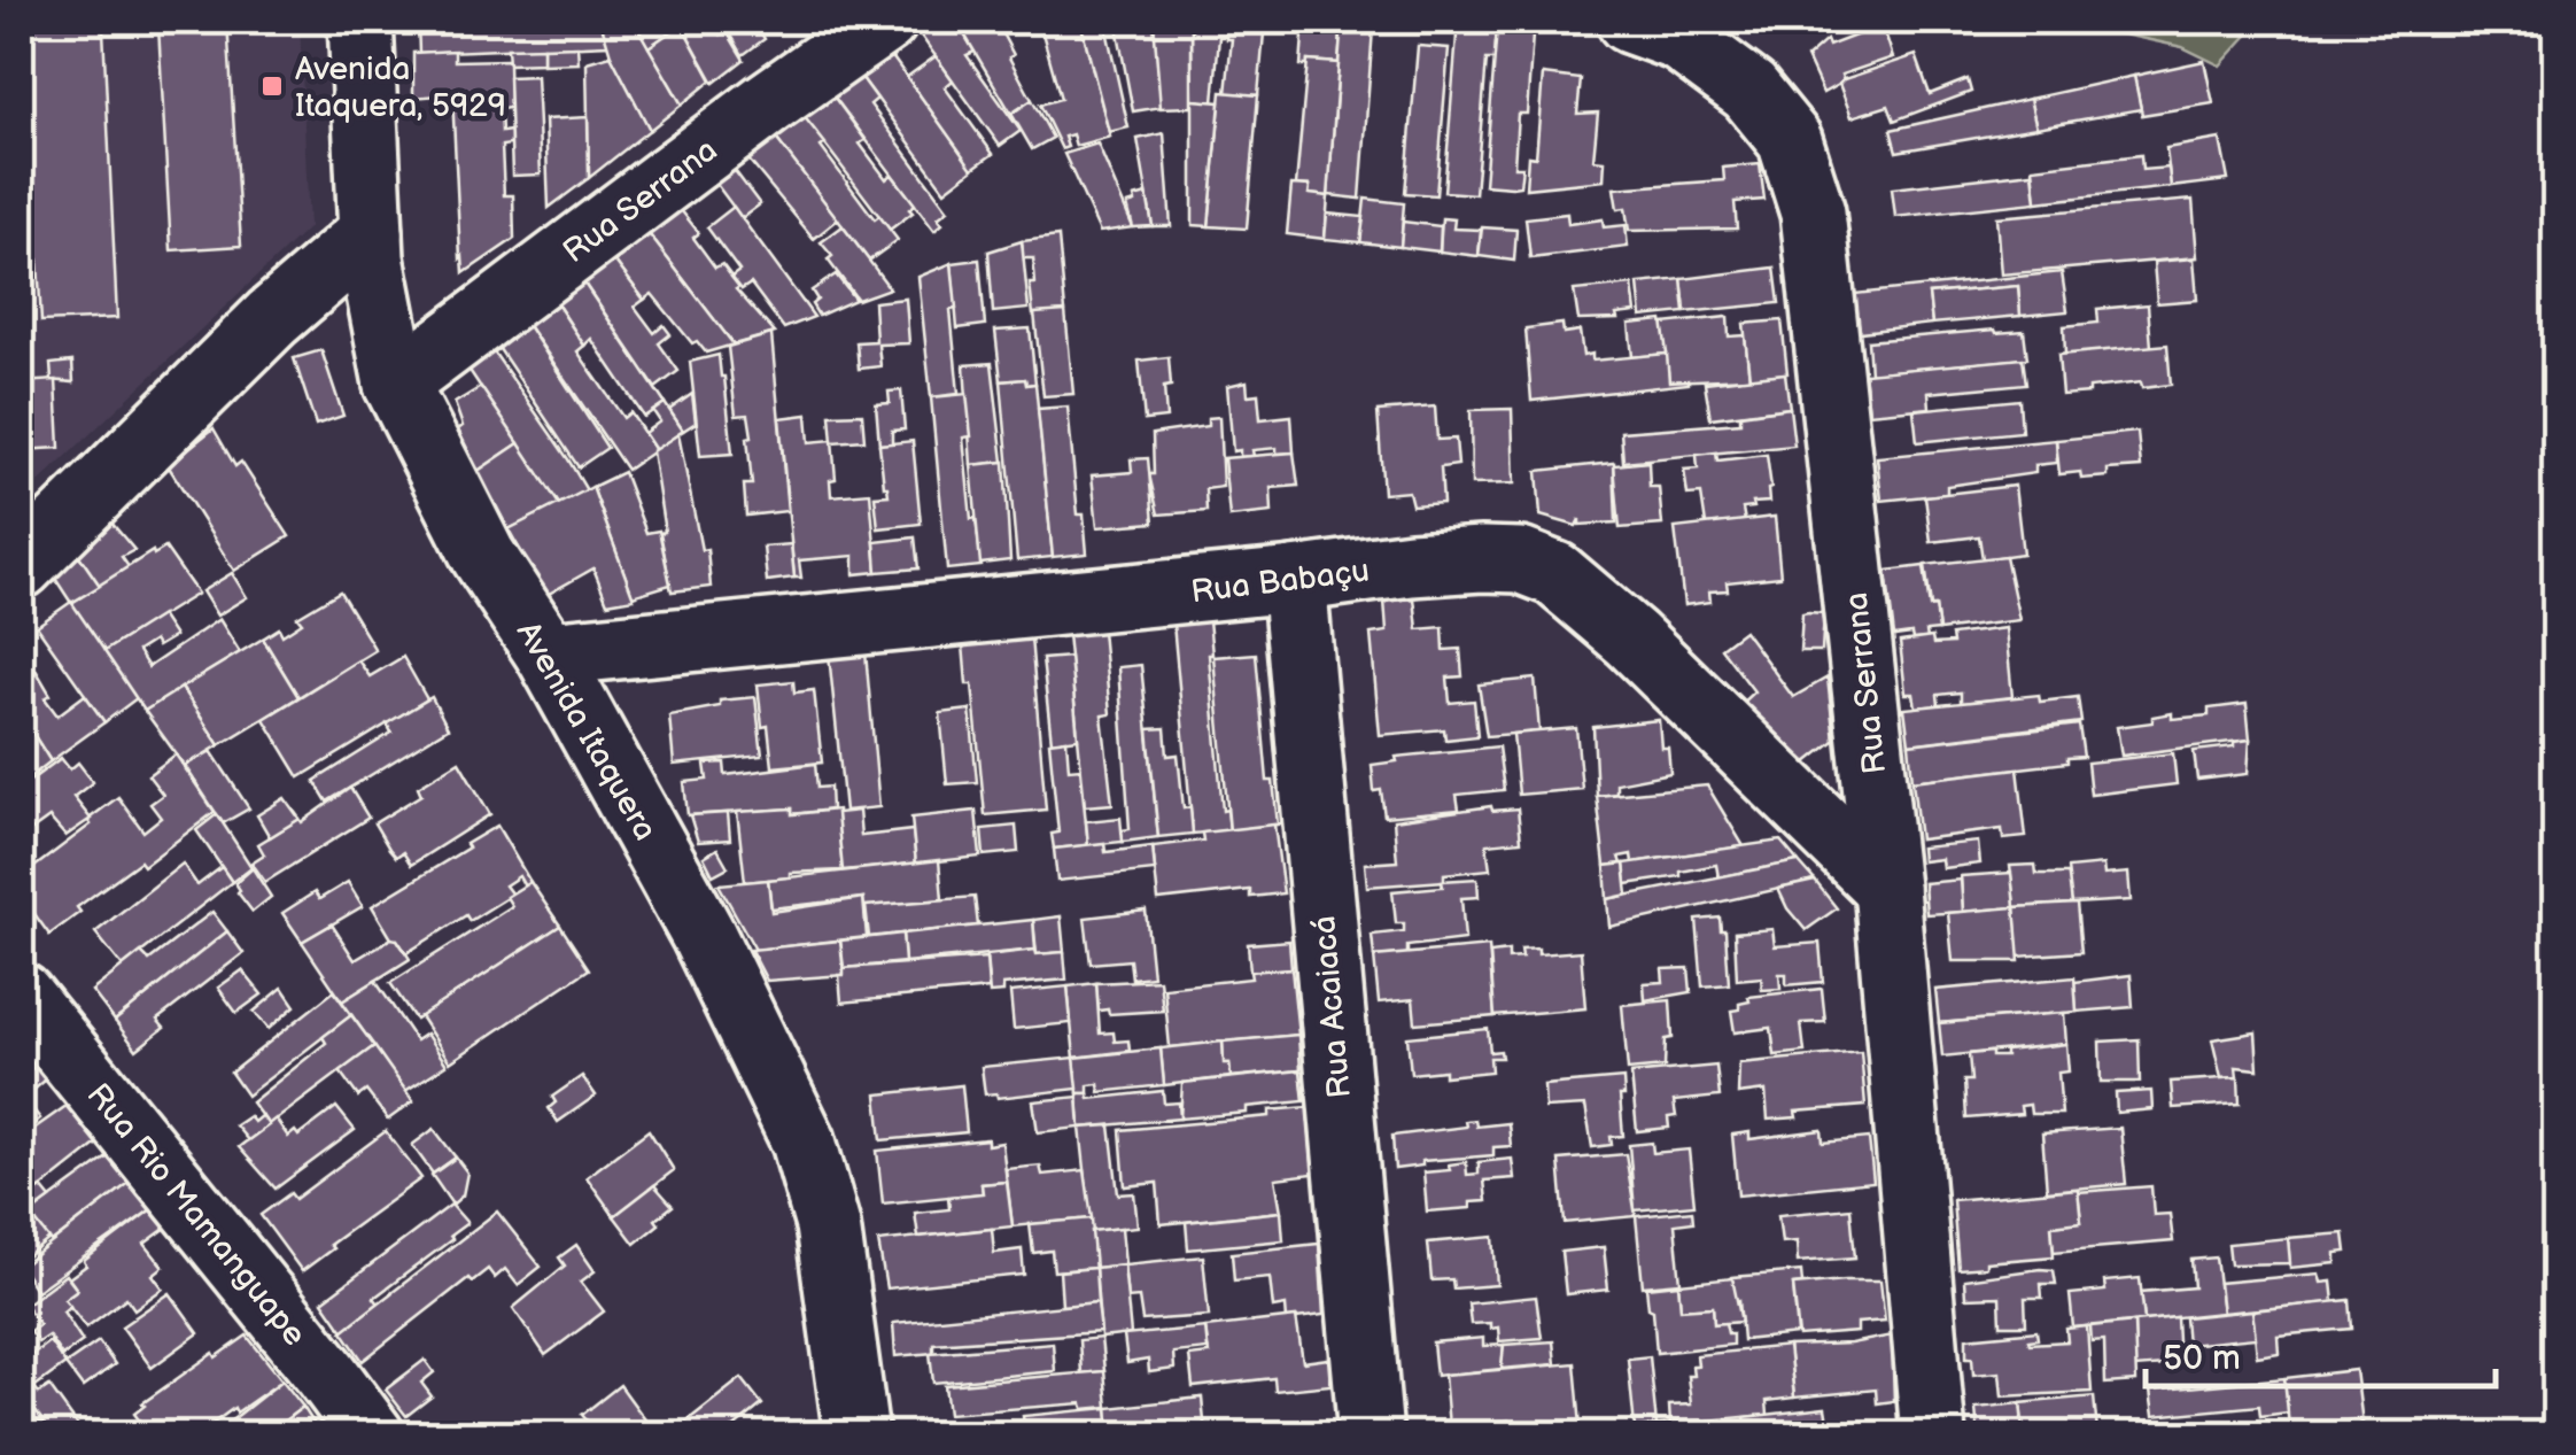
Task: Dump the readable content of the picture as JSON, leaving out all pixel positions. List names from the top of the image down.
{
  "streets": {
    "street": [
      "Rua Serrana",
      "Rua Babaçu",
      "Avenida Itaquera",
      "Rua Acaiacá",
      "Rua Rio Mamanguape"
    ]
  },
  "crossings": [
    ["Rua Serrana", "Rua Babaçu"],
    ["Rua Serrana", "Avenida Itaquera"],
    ["Rua Babaçu", "Avenida Itaquera"],
    ["Rua Babaçu", "Rua Acaiacá"]
  ],
  "places": {
    "transit": ["Avenida Itaquera, 5929"]
  },
  "scale_bar": "50 m"
}
